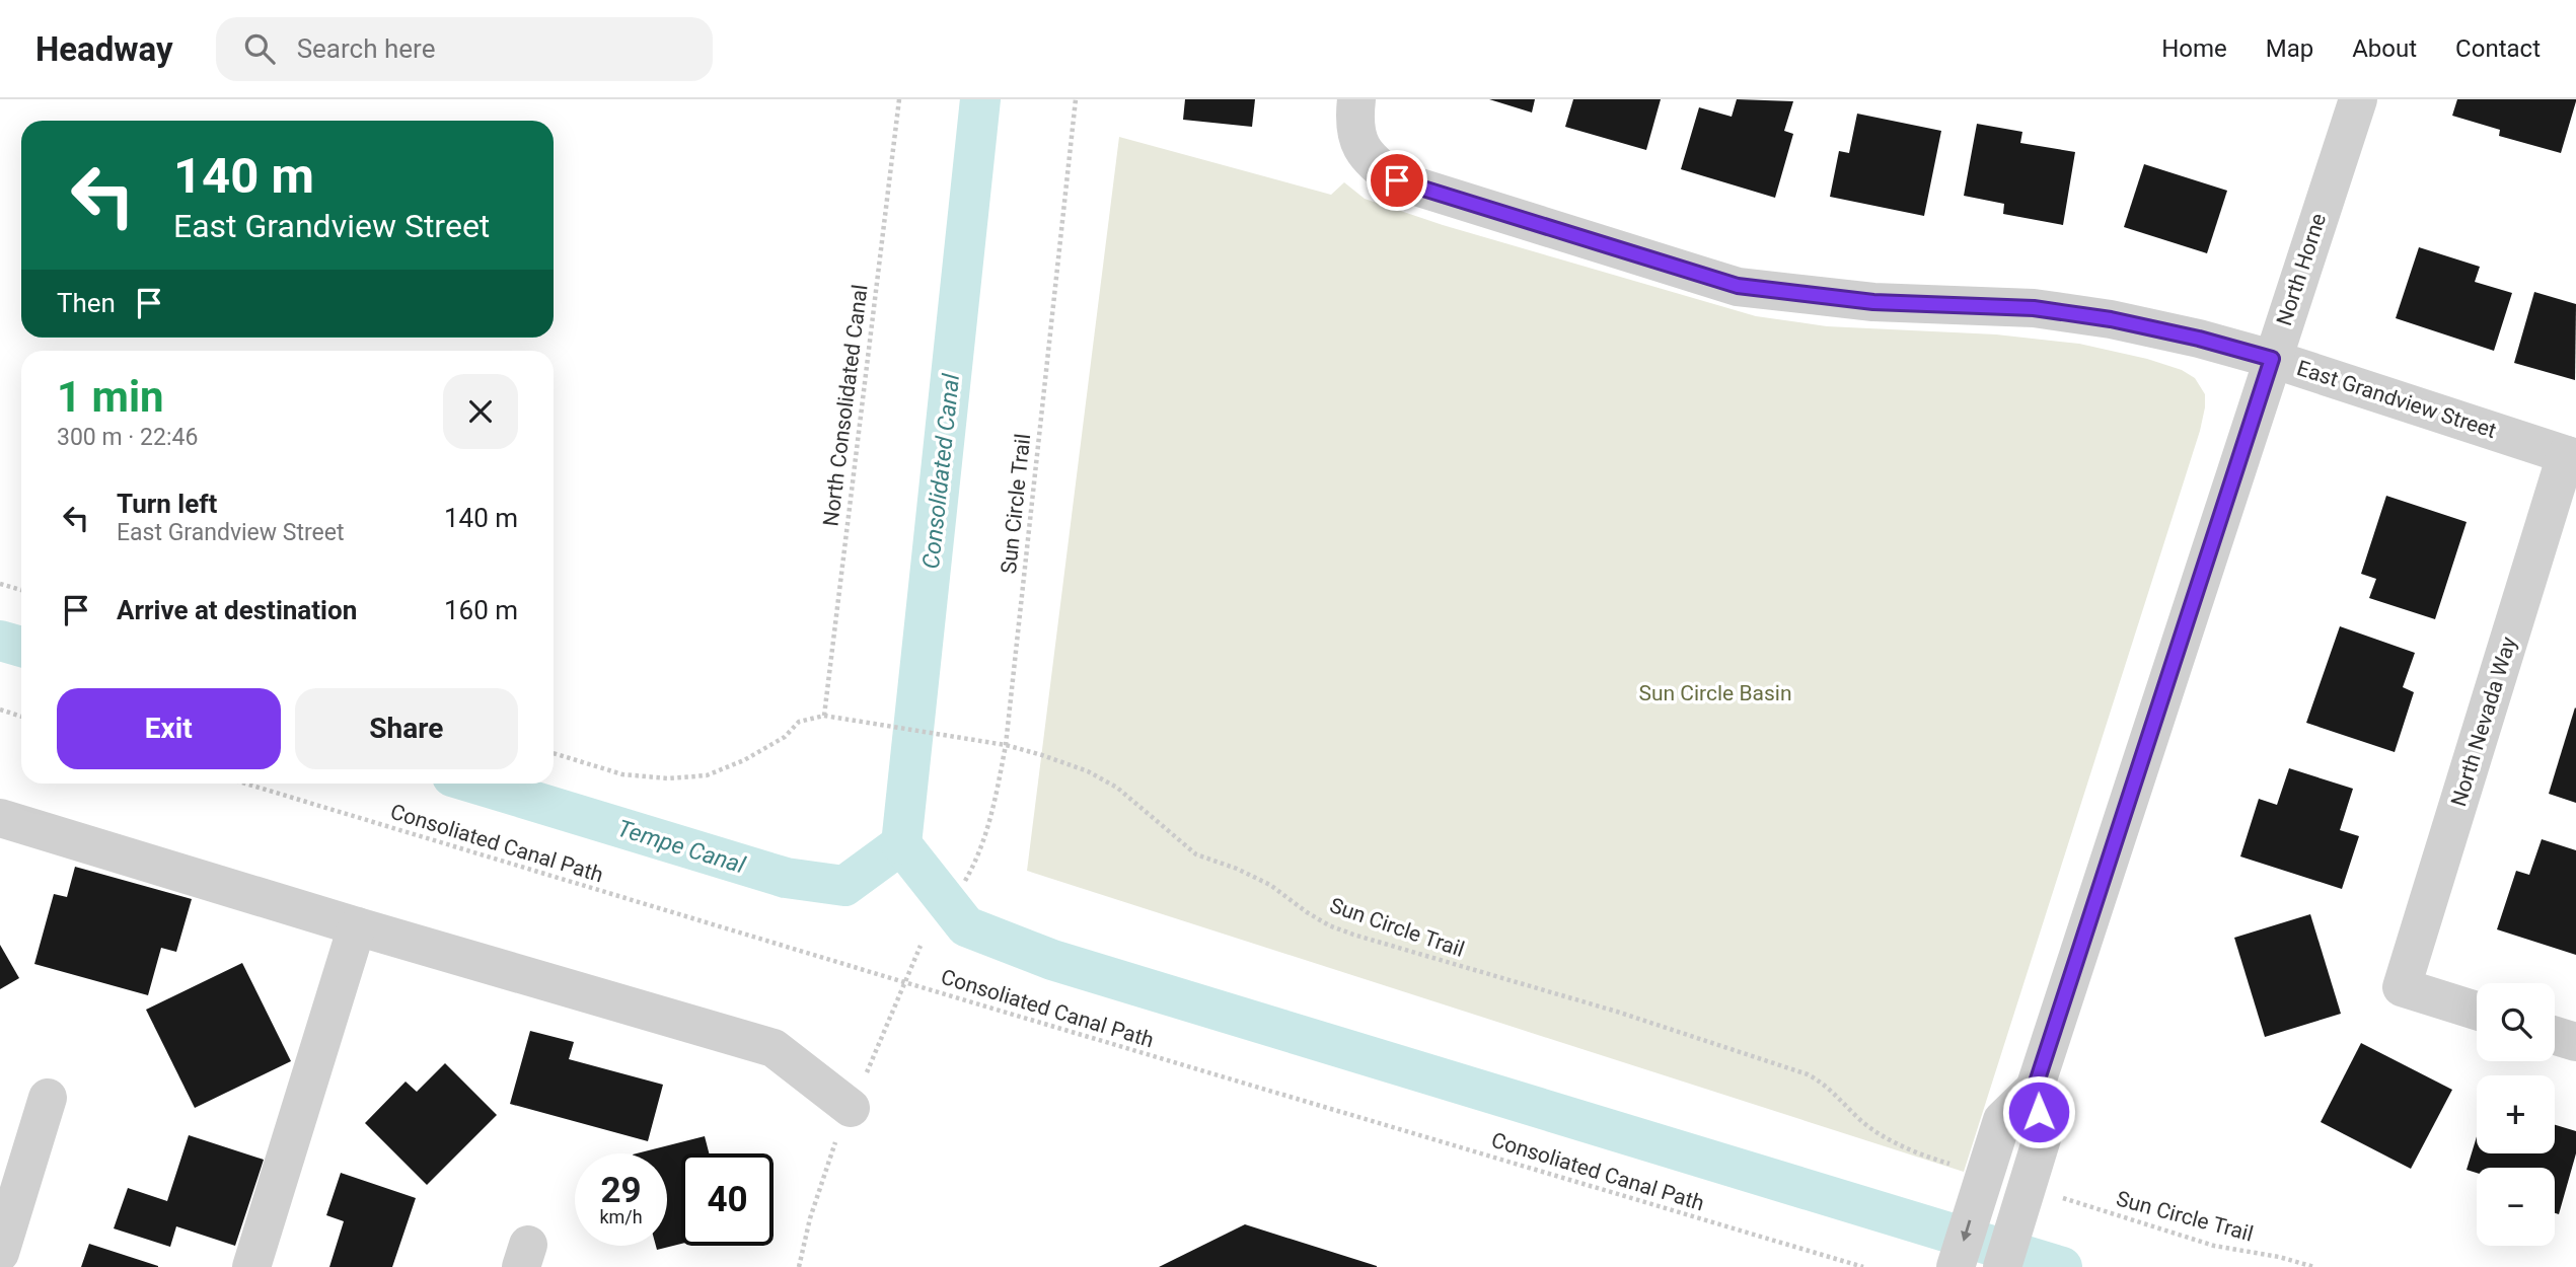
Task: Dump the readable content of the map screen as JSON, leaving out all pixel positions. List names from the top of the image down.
{
  "streets": {
    "street": ["North Horne", "East Grandview Street", "North Nevada Way"],
    "path": ["North Consolidated Canal", "Sun Circle Trail", "Consoliated Canal Path"]
  },
  "crossings": [
    ["North Horne", "East Grandview Street"],
    ["East Grandview Street", "North Nevada Way"]
  ],
  "water": ["Consolidated Canal", "Tempe Canal"],
  "parks": ["Sun Circle Basin"],
  "page": {
    "header": "Headway",
    "search": "Search here",
    "nav": [
      "Home",
      "Map",
      "About",
      "Contact"
    ],
    "turn": ["140 m", "East Grandview Street"],
    "then": "Then",
    "heading": ["1 min", "300 m · 22:46"],
    "list": [
      {
        "name": "Turn left",
        "note": "East Grandview Street",
        "value": "140 m"
      },
      {
        "name": "Arrive at destination",
        "value": "160 m"
      }
    ],
    "buttons": ["Exit", "Share"],
    "map_buttons": ["+", "−"],
    "speed": "29 km/h",
    "limit": "40"
  }
}
